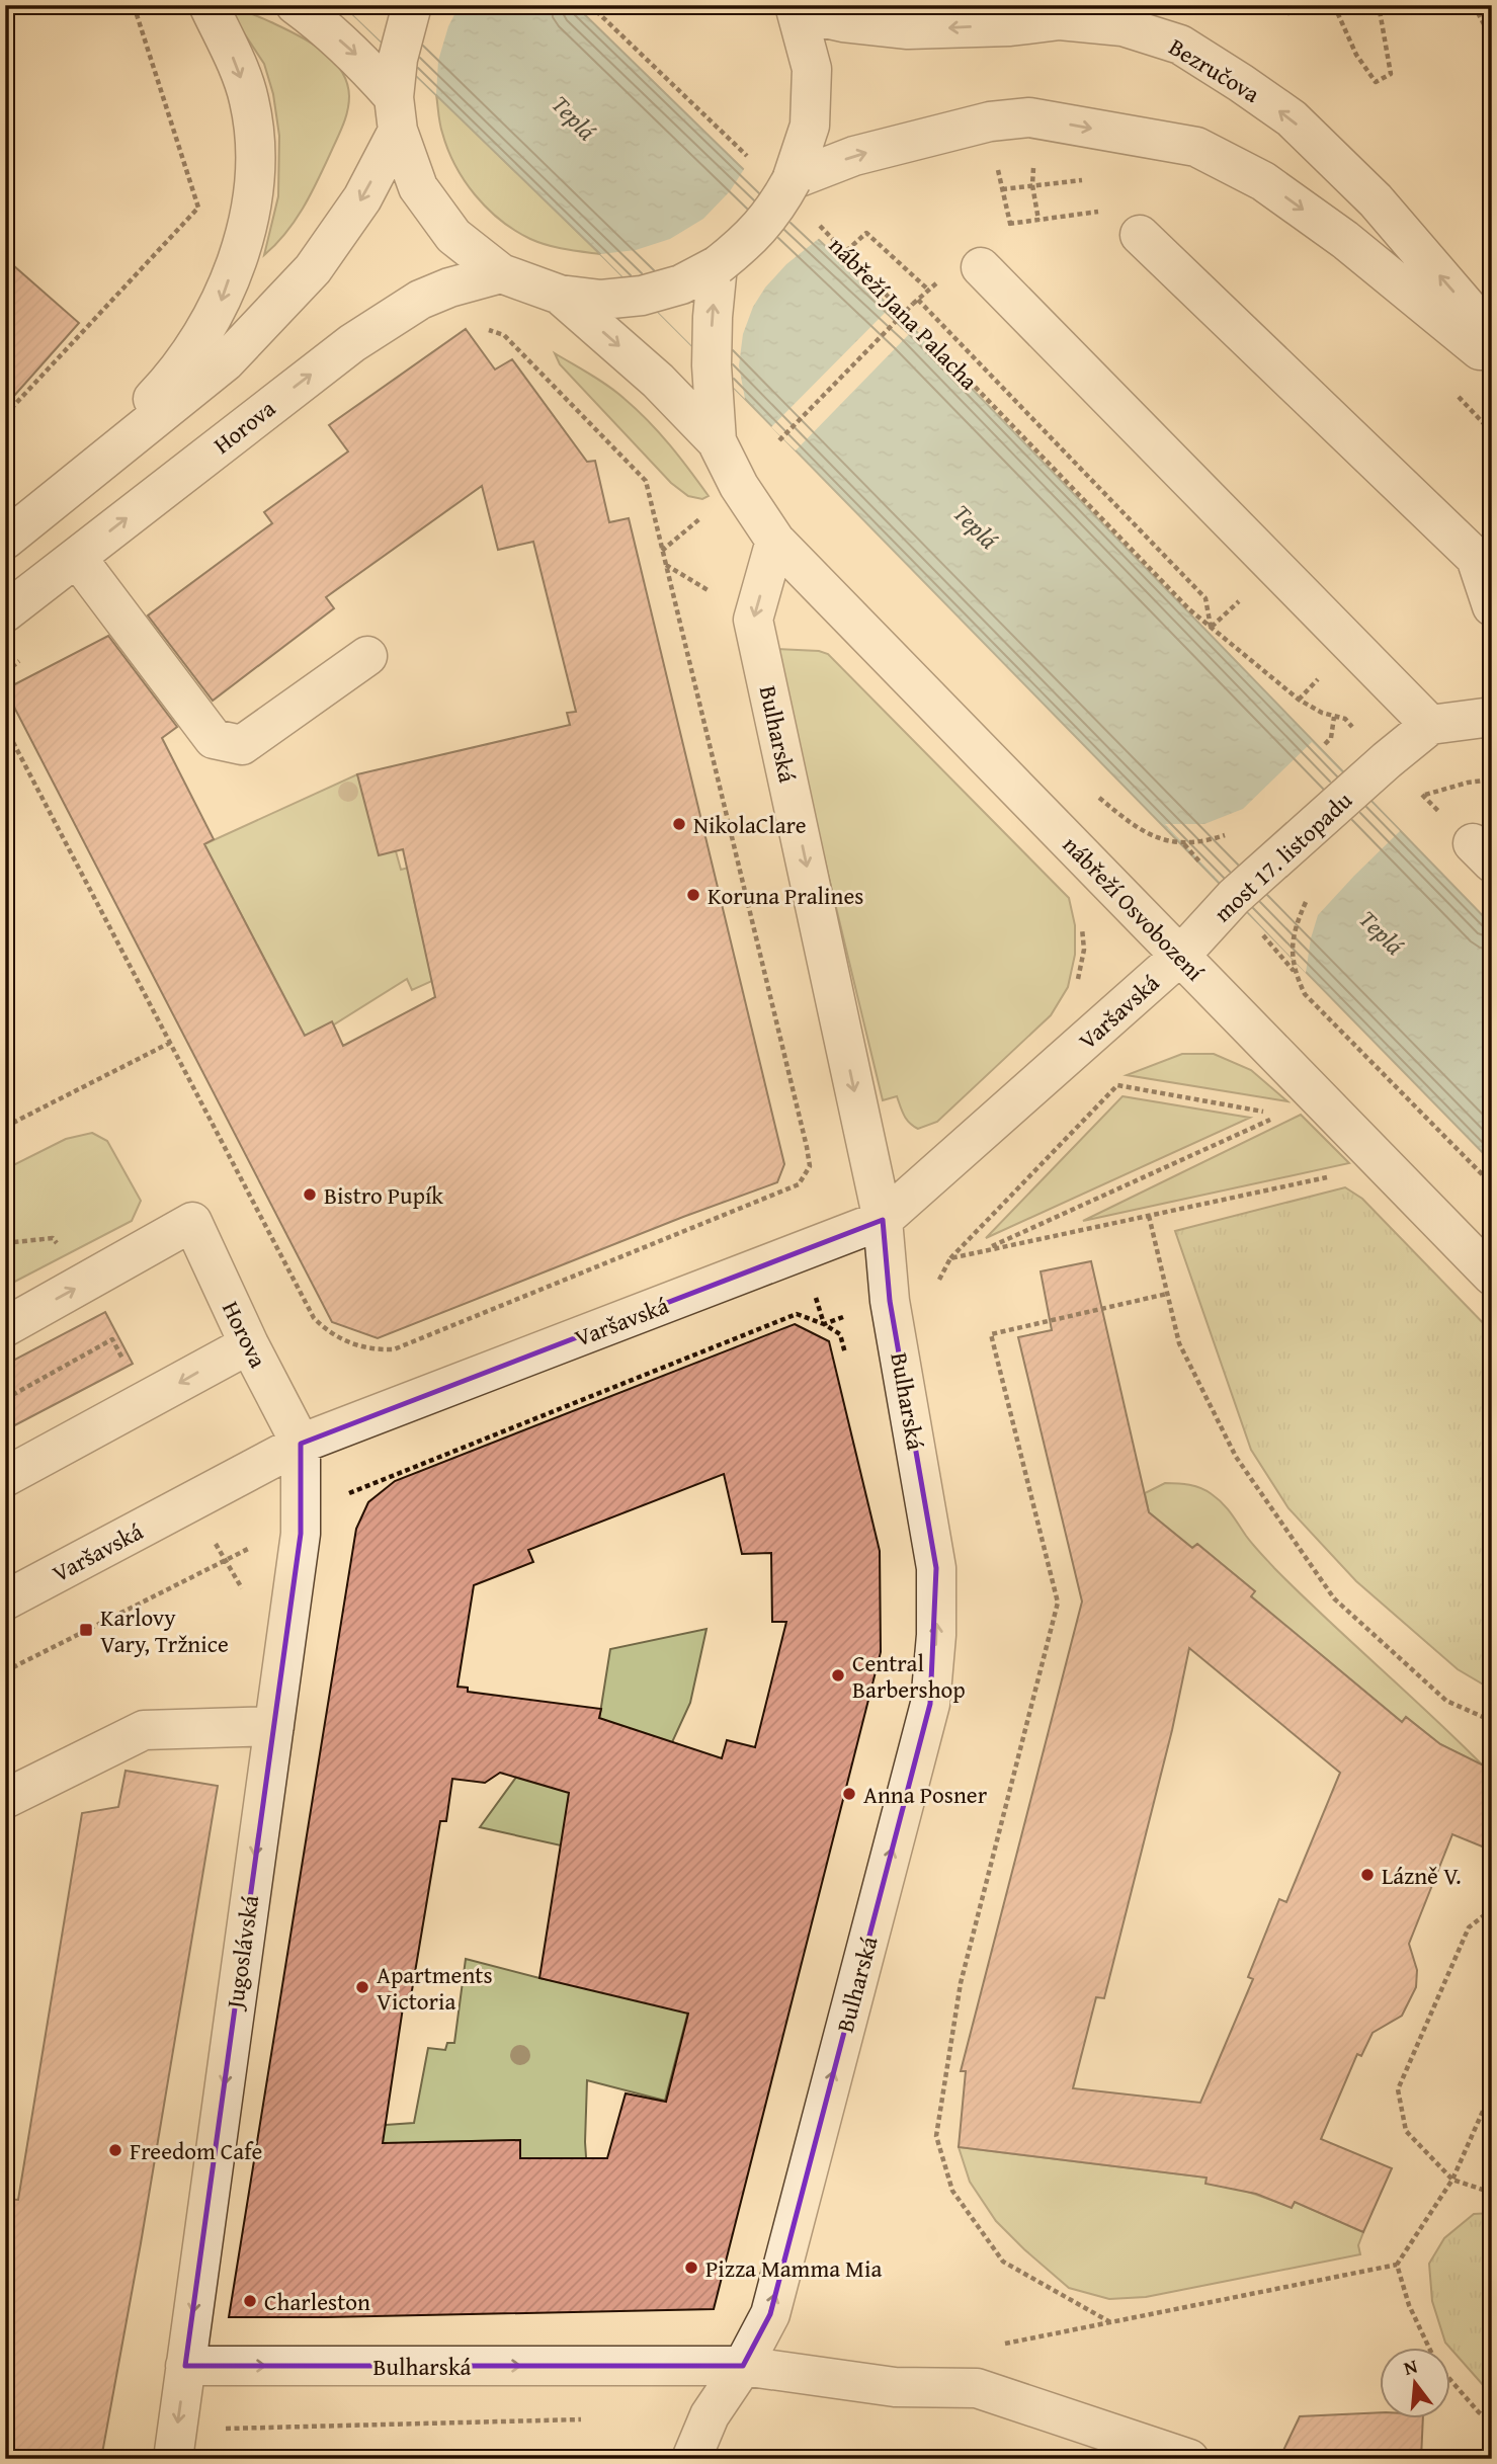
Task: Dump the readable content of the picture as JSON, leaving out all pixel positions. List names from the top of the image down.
{
  "streets": {
    "street": [
      "Bezručova",
      "Horova",
      "Bulharská",
      "most 17. listopadu",
      "nábřeží Osvobození",
      "Varšavská",
      "Jugoslávská"
    ],
    "path": ["nábřeží Jana Palacha"]
  },
  "crossings": [
    ["nábřeží Jana Palacha", "most 17. listopadu"],
    ["Horova", "Varšavská"],
    ["Horova", "Jugoslávská"],
    ["Bulharská", "nábřeží Osvobození"],
    ["Bulharská", "Varšavská"],
    ["Bulharská", "Jugoslávská"],
    ["most 17. listopadu", "nábřeží Osvobození"],
    ["most 17. listopadu", "Varšavská"],
    ["nábřeží Osvobození", "Varšavská"],
    ["Varšavská", "Jugoslávská"]
  ],
  "one_way": ["Horova", "Jugoslávská"],
  "water": ["Teplá"],
  "places": {
    "other": [
      "NikolaClare",
      "Koruna Pralines",
      "Bistro Pupík",
      "Central Barbershop",
      "Anna Posner",
      "Lázně V.",
      "Apartments Victoria",
      "Freedom Cafe",
      "Pizza Mamma Mia",
      "Charleston"
    ],
    "transit": ["Karlovy Vary, Tržnice"]
  },
  "north": "top"
}
